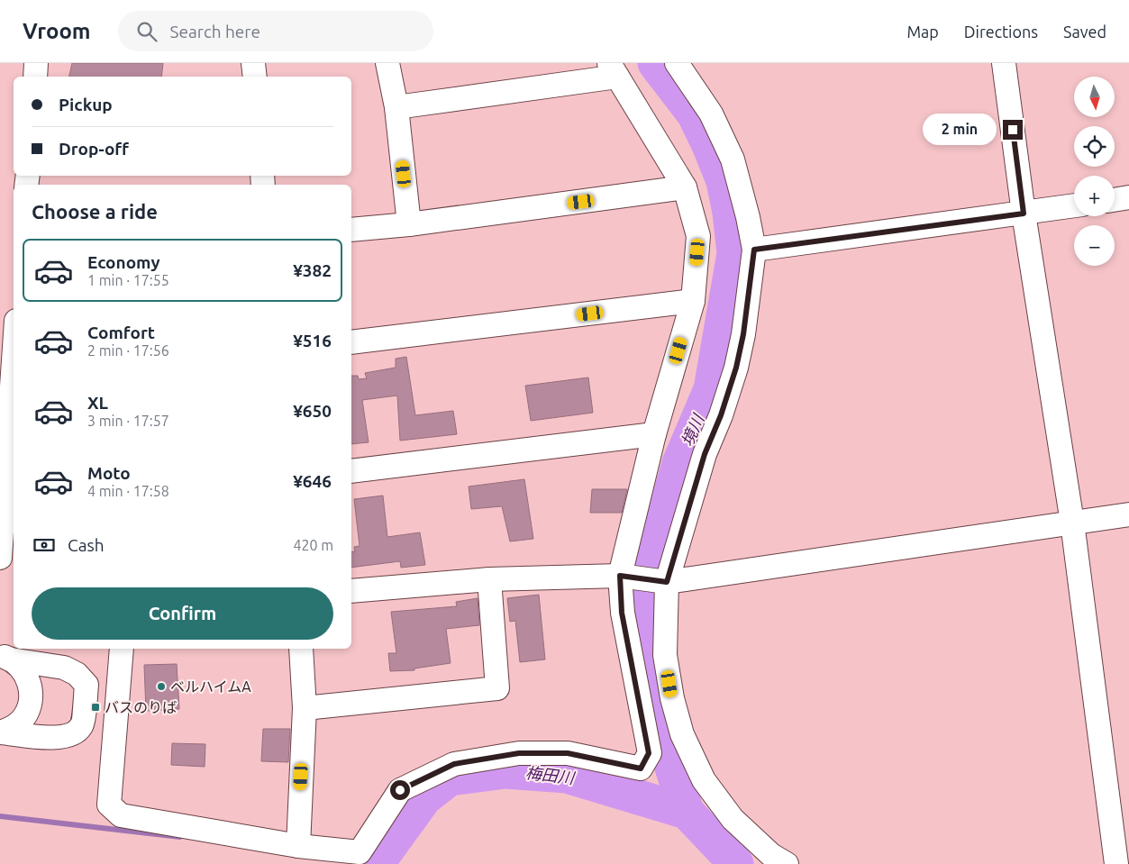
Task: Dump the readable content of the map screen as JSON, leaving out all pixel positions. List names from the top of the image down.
{
  "water": ["境川", "梅田川"],
  "places": {
    "other": ["ベルハイムA"],
    "transit": ["バスのりば"]
  },
  "north": "bottom",
  "page": {
    "header": "Vroom",
    "search": "Search here",
    "nav": ["Map", "Directions", "Saved"],
    "map_buttons": ["+", "−"],
    "banner": ["Pickup", "Drop-off"],
    "bubble": "2 min",
    "heading": "Choose a ride",
    "list": [
      {
        "name": "Economy",
        "note": "1 min · 17:55",
        "value": "¥382"
      },
      {
        "name": "Comfort",
        "note": "2 min · 17:56",
        "value": "¥516"
      },
      {
        "name": "XL",
        "note": "3 min · 17:57",
        "value": "¥650"
      },
      {
        "name": "Moto",
        "note": "4 min · 17:58",
        "value": "¥646"
      }
    ],
    "pay": ["Cash", "420 m"],
    "buttons": "Confirm"
  }
}
